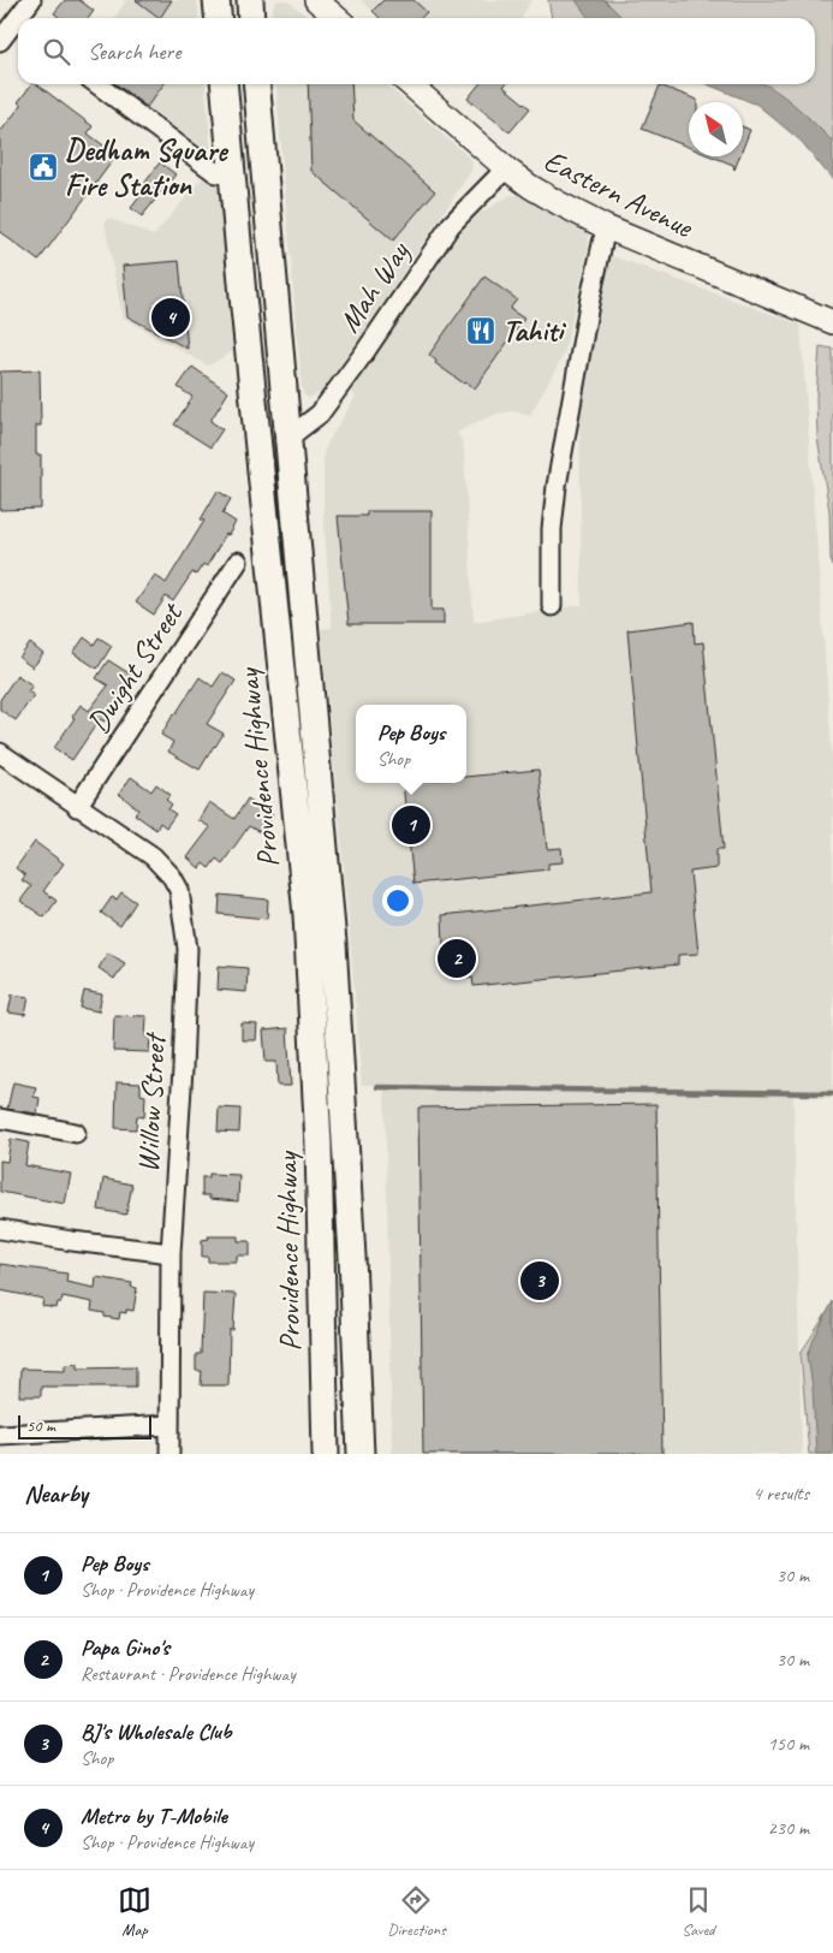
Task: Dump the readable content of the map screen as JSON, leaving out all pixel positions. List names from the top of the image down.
{
  "streets": {
    "highway": ["Providence Highway"],
    "main road": ["Eastern Avenue"],
    "street": ["Mah Way", "Dwight Street", "Willow Street"]
  },
  "crossings": [
    ["Eastern Avenue", "Mah Way"],
    ["Mah Way", "Providence Highway"],
    ["Dwight Street", "Willow Street"]
  ],
  "places": {
    "public building": ["Dedham Square Fire Station"],
    "restaurant": ["Tahiti"]
  },
  "scale_bar": "50 m",
  "north": "top left",
  "page": {
    "search": "Search here",
    "pins": [
      "4",
      "1",
      "2",
      "3"
    ],
    "popup": ["Pep Boys", "Shop"],
    "scale": "50 m",
    "heading": ["Nearby", "4 results"],
    "list": [
      {
        "mark": "1",
        "name": "Pep Boys",
        "note": "Shop · Providence Highway",
        "value": "30 m"
      },
      {
        "mark": "2",
        "name": "Papa Gino's",
        "note": "Restaurant · Providence Highway",
        "value": "30 m"
      },
      {
        "mark": "3",
        "name": "BJ's Wholesale Club",
        "note": "Shop",
        "value": "150 m"
      },
      {
        "mark": "4",
        "name": "Metro by T-Mobile",
        "note": "Shop · Providence Highway",
        "value": "230 m"
      }
    ],
    "nav": ["Map", "Directions", "Saved"]
  }
}
